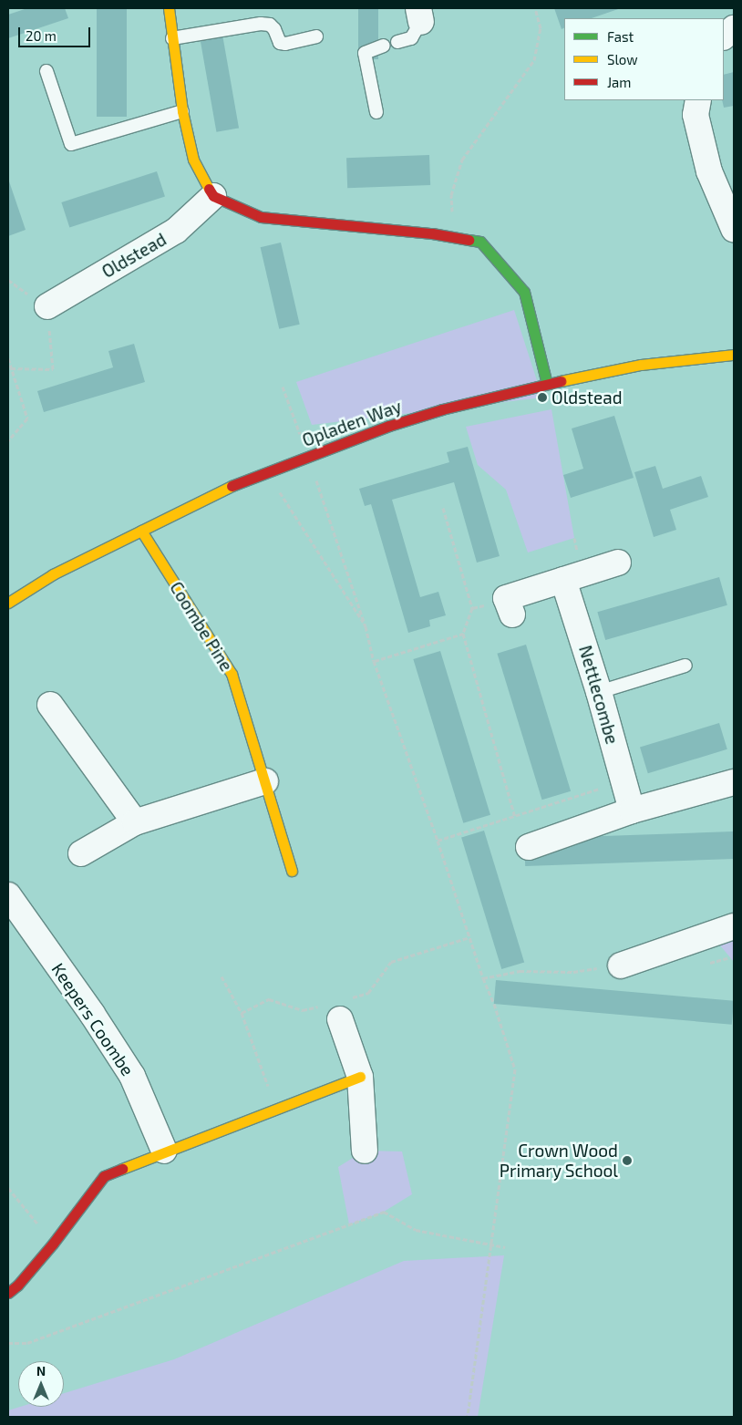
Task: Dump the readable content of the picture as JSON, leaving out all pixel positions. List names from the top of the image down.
{
  "streets": {
    "street": [
      "Oldstead",
      "Opladen Way",
      "Coombe Pine",
      "Nettlecombe",
      "Keepers Coombe"
    ]
  },
  "crossings": [
    ["Opladen Way", "Coombe Pine"]
  ],
  "places": ["Oldstead", "Crown Wood Primary School"],
  "legend": ["Fast", "Slow", "Jam"],
  "scale_bar": "20 m",
  "north": "top"
}
